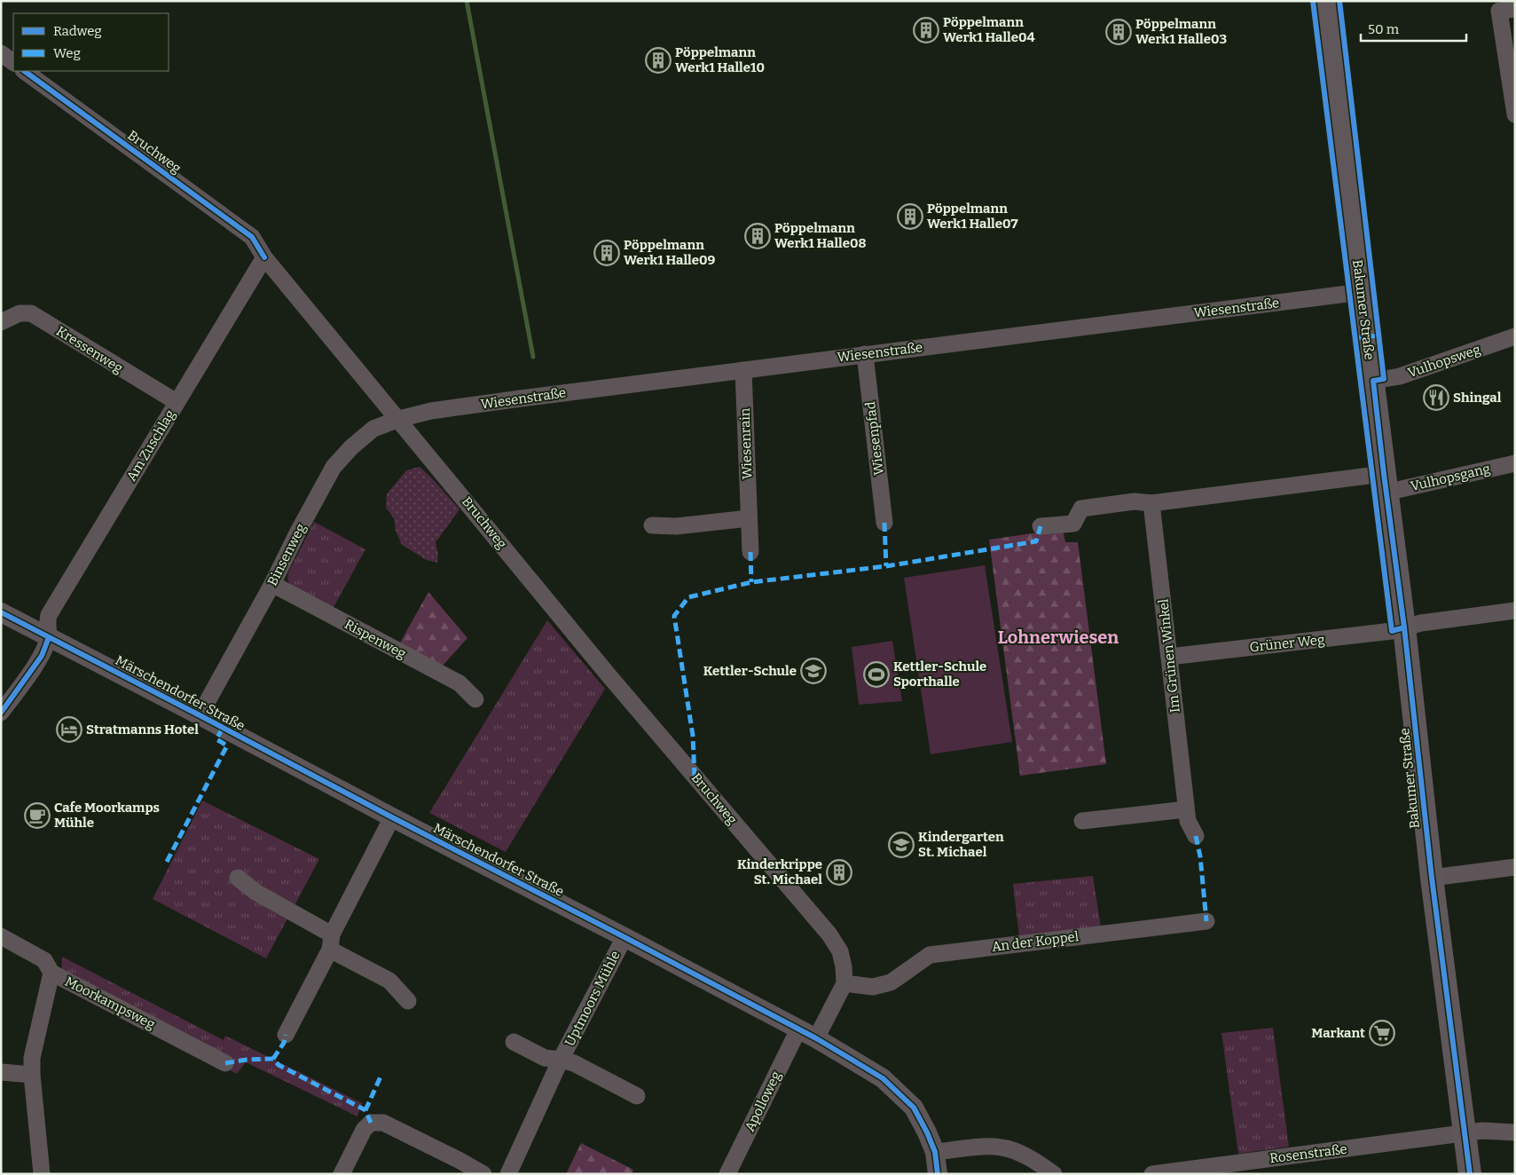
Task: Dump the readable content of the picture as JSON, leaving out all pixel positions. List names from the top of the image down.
{
  "streets": {
    "main road": ["Bakumer Straße"],
    "street": [
      "Bruchweg",
      "Wiesenstraße",
      "Kressenweg",
      "Vulhopsweg",
      "Wiesenpfad",
      "Wiesenrain",
      "Am Zuschlag",
      "Vulhopsgang",
      "Binsenweg",
      "Rispenweg",
      "Grüner Weg",
      "Im Grünen Winkel",
      "Märschendorfer Straße",
      "An der Koppel",
      "Uptmoors Mühle",
      "Moorkampsweg",
      "Apolloweg",
      "Rosenstraße"
    ]
  },
  "crossings": [
    ["Bruchweg", "Wiesenstraße"],
    ["Bruchweg", "Am Zuschlag"],
    ["Bruchweg", "Binsenweg"],
    ["Bruchweg", "An der Koppel"],
    ["Wiesenstraße", "Bakumer Straße"],
    ["Wiesenstraße", "Wiesenpfad"],
    ["Wiesenstraße", "Wiesenrain"],
    ["Wiesenstraße", "Binsenweg"],
    ["Bakumer Straße", "Vulhopsweg"],
    ["Bakumer Straße", "Vulhopsgang"],
    ["Bakumer Straße", "Grüner Weg"],
    ["Bakumer Straße", "Rosenstraße"],
    ["Kressenweg", "Am Zuschlag"],
    ["Am Zuschlag", "Märschendorfer Straße"],
    ["Binsenweg", "Rispenweg"],
    ["Binsenweg", "Märschendorfer Straße"],
    ["Grüner Weg", "Im Grünen Winkel"],
    ["Märschendorfer Straße", "Uptmoors Mühle"],
    ["Märschendorfer Straße", "Apolloweg"]
  ],
  "districts": ["Lohnerwiesen"],
  "places": {
    "building": [
      "Pöppelmann Werk1 Halle04",
      "Pöppelmann Werk1 Halle03",
      "Pöppelmann Werk1 Halle10",
      "Pöppelmann Werk1 Halle07",
      "Pöppelmann Werk1 Halle08",
      "Pöppelmann Werk1 Halle09",
      "Kinderkrippe St. Michael"
    ],
    "restaurant": ["Shingal"],
    "school or university": ["Kettler-Schule", "Kindergarten St. Michael"],
    "sports": ["Kettler-Schule Sporthalle"],
    "hotel": ["Stratmanns Hotel"],
    "cafe": ["Cafe Moorkamps Mühle"],
    "supermarket": ["Markant"]
  },
  "legend": ["Radweg", "Weg"],
  "scale_bar": "50 m"
}
